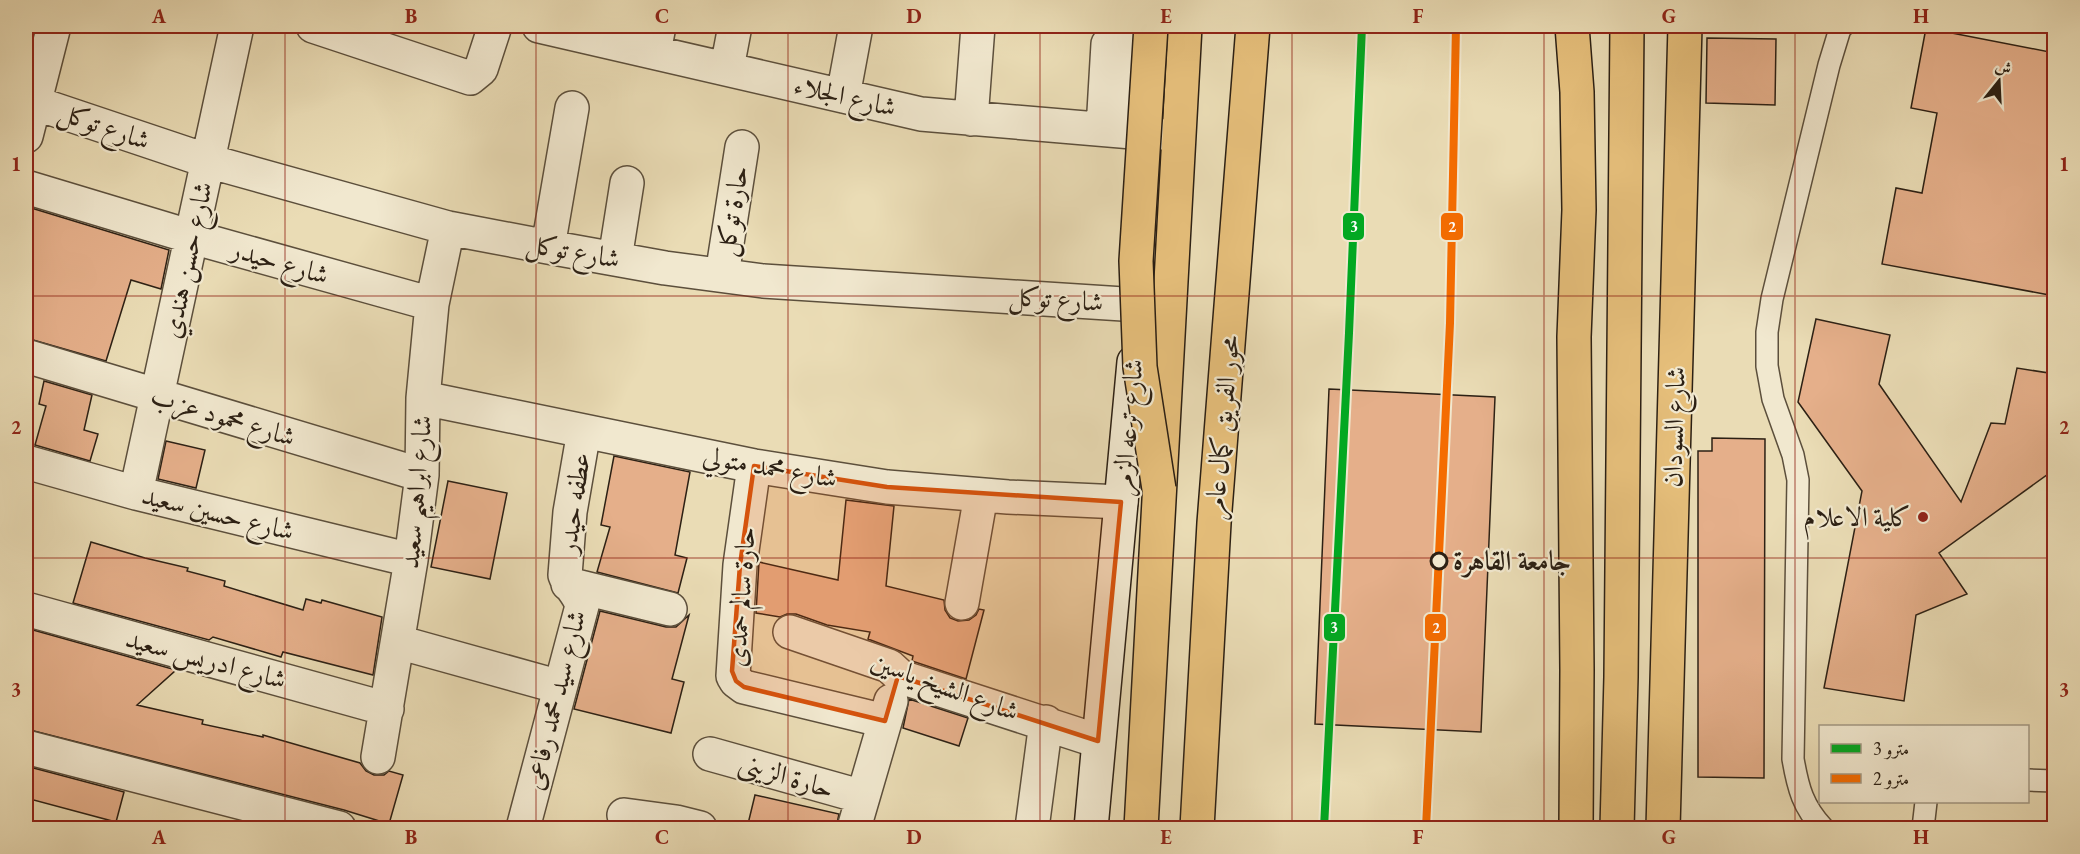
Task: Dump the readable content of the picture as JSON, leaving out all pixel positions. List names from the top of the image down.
{
  "streets": {
    "main road": ["محور الفريق كمال عامر", "شارع السودان"],
    "street": [
      "شارع الجلاء",
      "شارع توكل",
      "حارة توكل",
      "شارع حسن هندي",
      "شارع حيدر",
      "شارع محمود عزب",
      "شارع ترعه الزمر",
      "شارع محمد متولي",
      "شارع ابراهيم سعيد",
      "عطفه حيدر",
      "شارع حسين سعيد",
      "حارة سالم حمدى",
      "شارع ادريس سعيد",
      "شارع الشيخ ياسين",
      "شارع سيد محمد رفاعى",
      "حارة الزينى"
    ]
  },
  "crossings": [
    ["شارع الجلاء", "شارع ترعه الزمر"],
    ["شارع توكل", "حارة توكل"],
    ["شارع توكل", "شارع حسن هندي"],
    ["شارع توكل", "شارع ترعه الزمر"],
    ["شارع توكل", "شارع ابراهيم سعيد"],
    ["شارع حسن هندي", "شارع حيدر"],
    ["شارع حسن هندي", "شارع محمود عزب"],
    ["شارع حسن هندي", "شارع حسين سعيد"],
    ["شارع حيدر", "شارع ابراهيم سعيد"],
    ["شارع محمود عزب", "شارع ابراهيم سعيد"],
    ["شارع ترعه الزمر", "شارع محمد متولي"],
    ["شارع ترعه الزمر", "شارع الشيخ ياسين"],
    ["شارع محمد متولي", "شارع ابراهيم سعيد"],
    ["شارع محمد متولي", "عطفه حيدر"],
    ["شارع محمد متولي", "حارة سالم حمدى"],
    ["شارع ابراهيم سعيد", "شارع حسين سعيد"],
    ["شارع ابراهيم سعيد", "شارع ادريس سعيد"],
    ["عطفه حيدر", "شارع سيد محمد رفاعى"]
  ],
  "places": ["كلية الاعلام", "جامعة القاهرة"],
  "lines": ["metro line 3", "metro line 2"],
  "legend": ["مترو 3", "مترو 2"],
  "north": "top",
  "grid": {
    "columns": [
      "A",
      "B",
      "C",
      "D",
      "E",
      "F",
      "G",
      "H"
    ],
    "rows": ["1", "2", "3"]
  }
}
